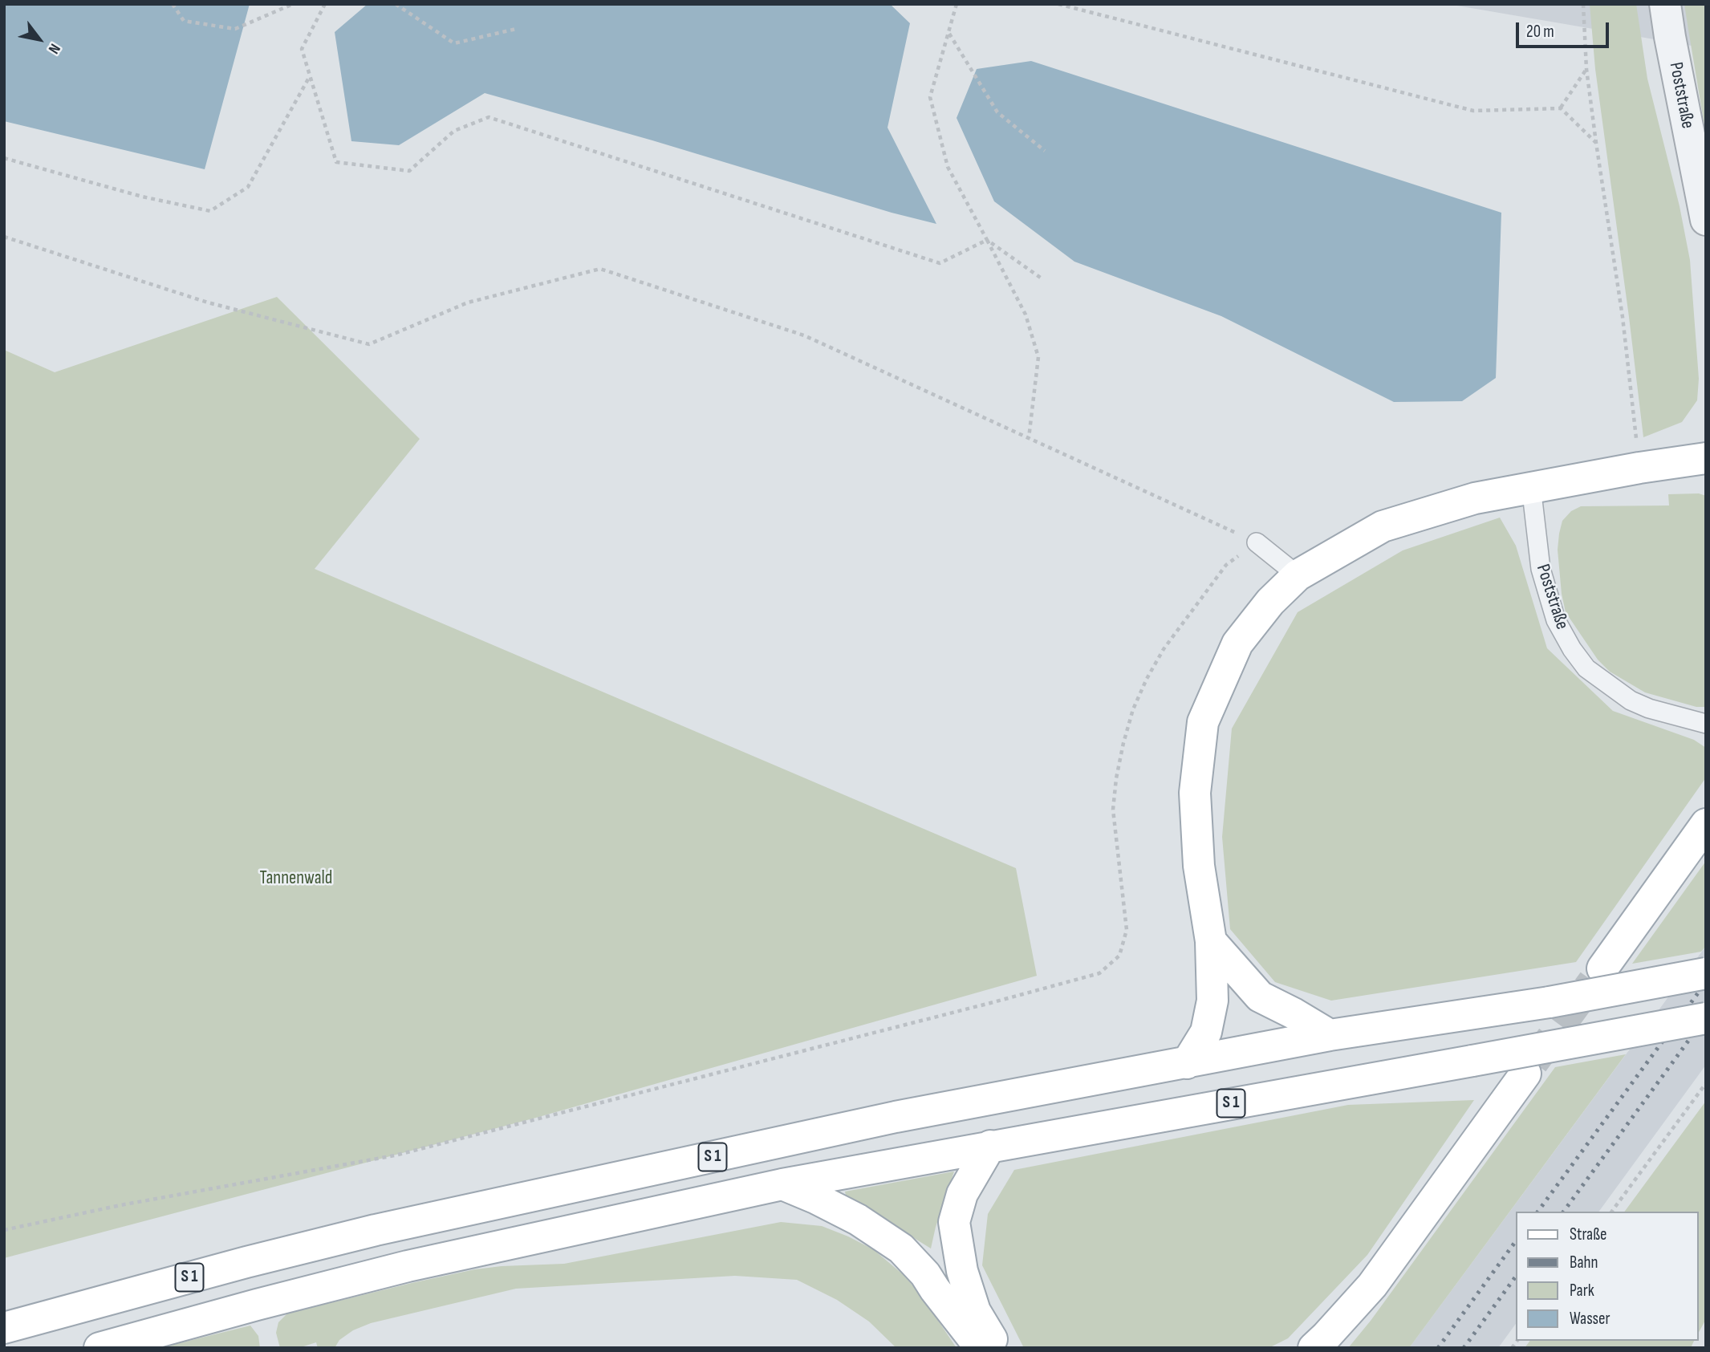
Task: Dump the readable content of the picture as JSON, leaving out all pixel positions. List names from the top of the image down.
{
  "streets": {
    "main road": ["S 1"],
    "street": ["Poststraße"]
  },
  "parks": ["Tannenwald"],
  "legend": [
    "Straße",
    "Bahn",
    "Park",
    "Wasser"
  ],
  "scale_bar": "20 m",
  "north": "bottom right"
}
